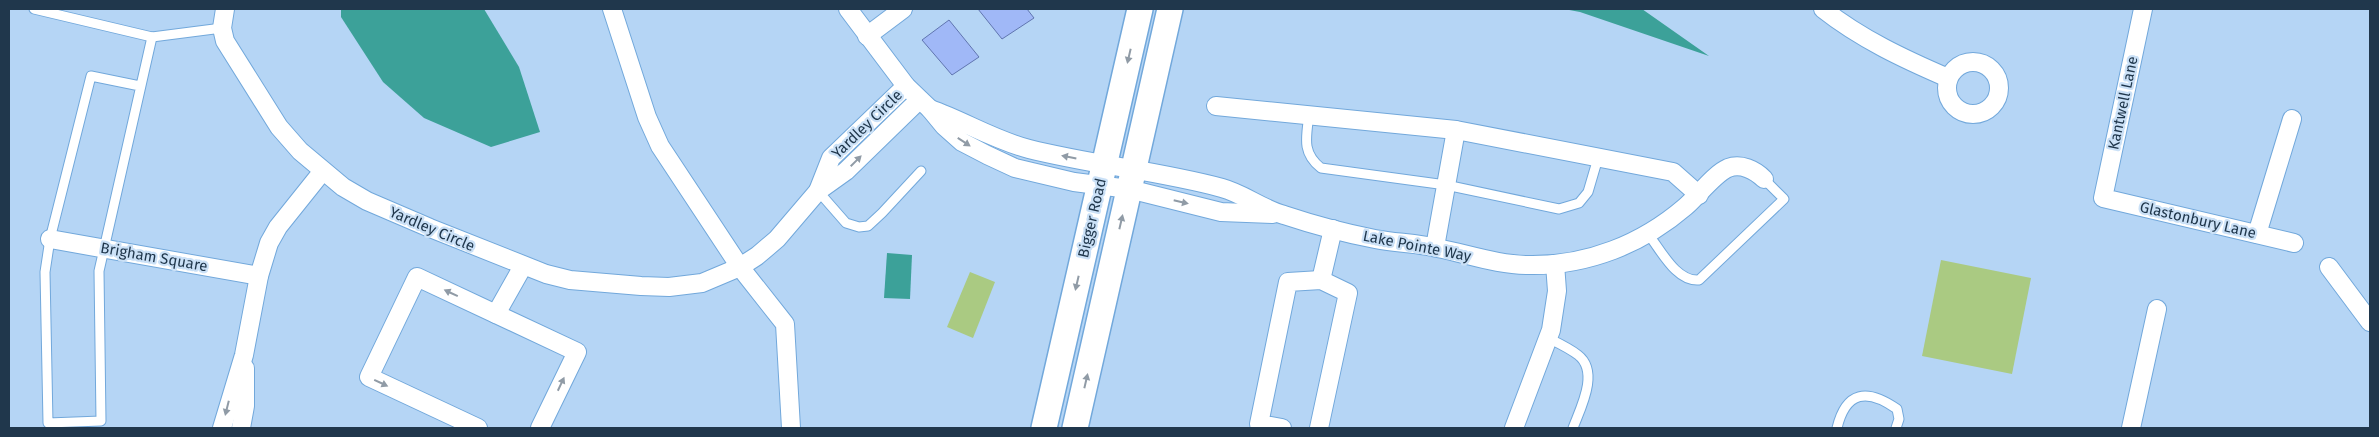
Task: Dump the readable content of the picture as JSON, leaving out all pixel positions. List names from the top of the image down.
{
  "streets": {
    "street": [
      "Kantwell Lane",
      "Yardley Circle",
      "Bigger Road",
      "Glastonbury Lane",
      "Lake Pointe Way",
      "Brigham Square"
    ]
  },
  "crossings": [
    ["Kantwell Lane", "Glastonbury Lane"],
    ["Bigger Road", "Lake Pointe Way"]
  ]
}
